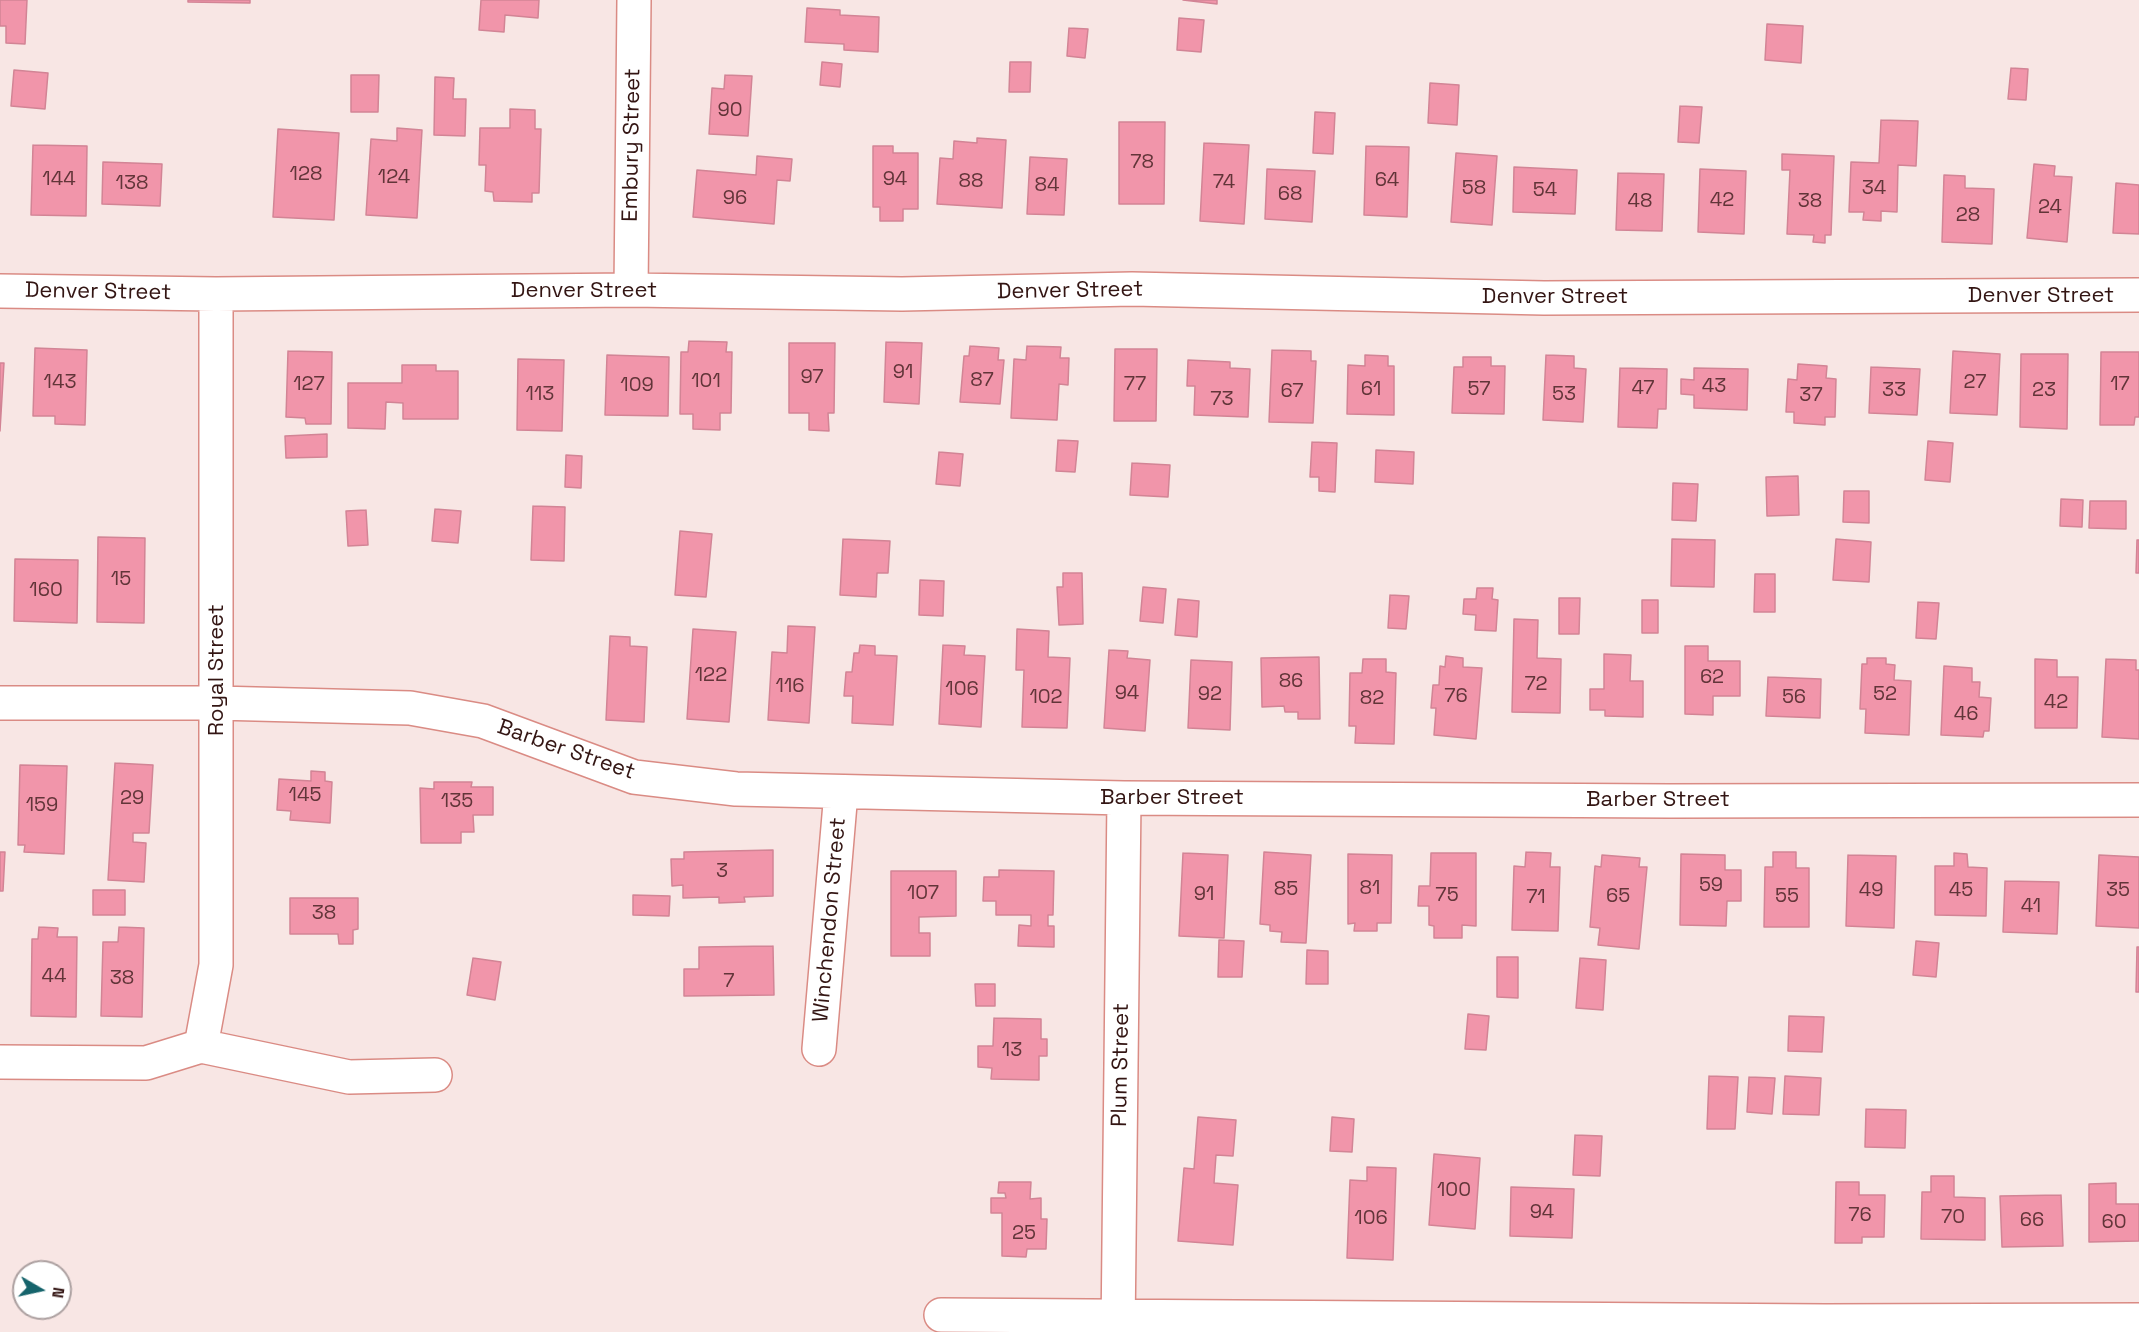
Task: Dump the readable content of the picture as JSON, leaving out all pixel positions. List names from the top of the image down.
{
  "streets": {
    "street": [
      "Embury Street",
      "Denver Street",
      "Royal Street",
      "Barber Street",
      "Winchendon Street",
      "Plum Street"
    ]
  },
  "crossings": [
    ["Embury Street", "Denver Street"],
    ["Denver Street", "Royal Street"],
    ["Royal Street", "Barber Street"],
    ["Barber Street", "Winchendon Street"],
    ["Barber Street", "Plum Street"]
  ],
  "house_numbers": [
    "90",
    "78",
    "128",
    "124",
    "144",
    "94",
    "64",
    "88",
    "74",
    "138",
    "84",
    "58",
    "34",
    "54",
    "68",
    "96",
    "42",
    "48",
    "38",
    "24",
    "28",
    "91",
    "97",
    "87",
    "101",
    "143",
    "27",
    "127",
    "77",
    "17",
    "109",
    "43",
    "47",
    "61",
    "57",
    "33",
    "23",
    "67",
    "113",
    "53",
    "37",
    "73",
    "15",
    "160",
    "122",
    "62",
    "86",
    "72",
    "116",
    "106",
    "94",
    "92",
    "52",
    "76",
    "102",
    "56",
    "82",
    "42",
    "46",
    "145",
    "29",
    "135",
    "159",
    "3",
    "59",
    "81",
    "85",
    "49",
    "45",
    "35",
    "107",
    "91",
    "75",
    "65",
    "55",
    "71",
    "41",
    "38",
    "44",
    "38",
    "7",
    "13",
    "100",
    "94",
    "76",
    "70",
    "106",
    "66",
    "60",
    "25"
  ],
  "north": "right"
}
